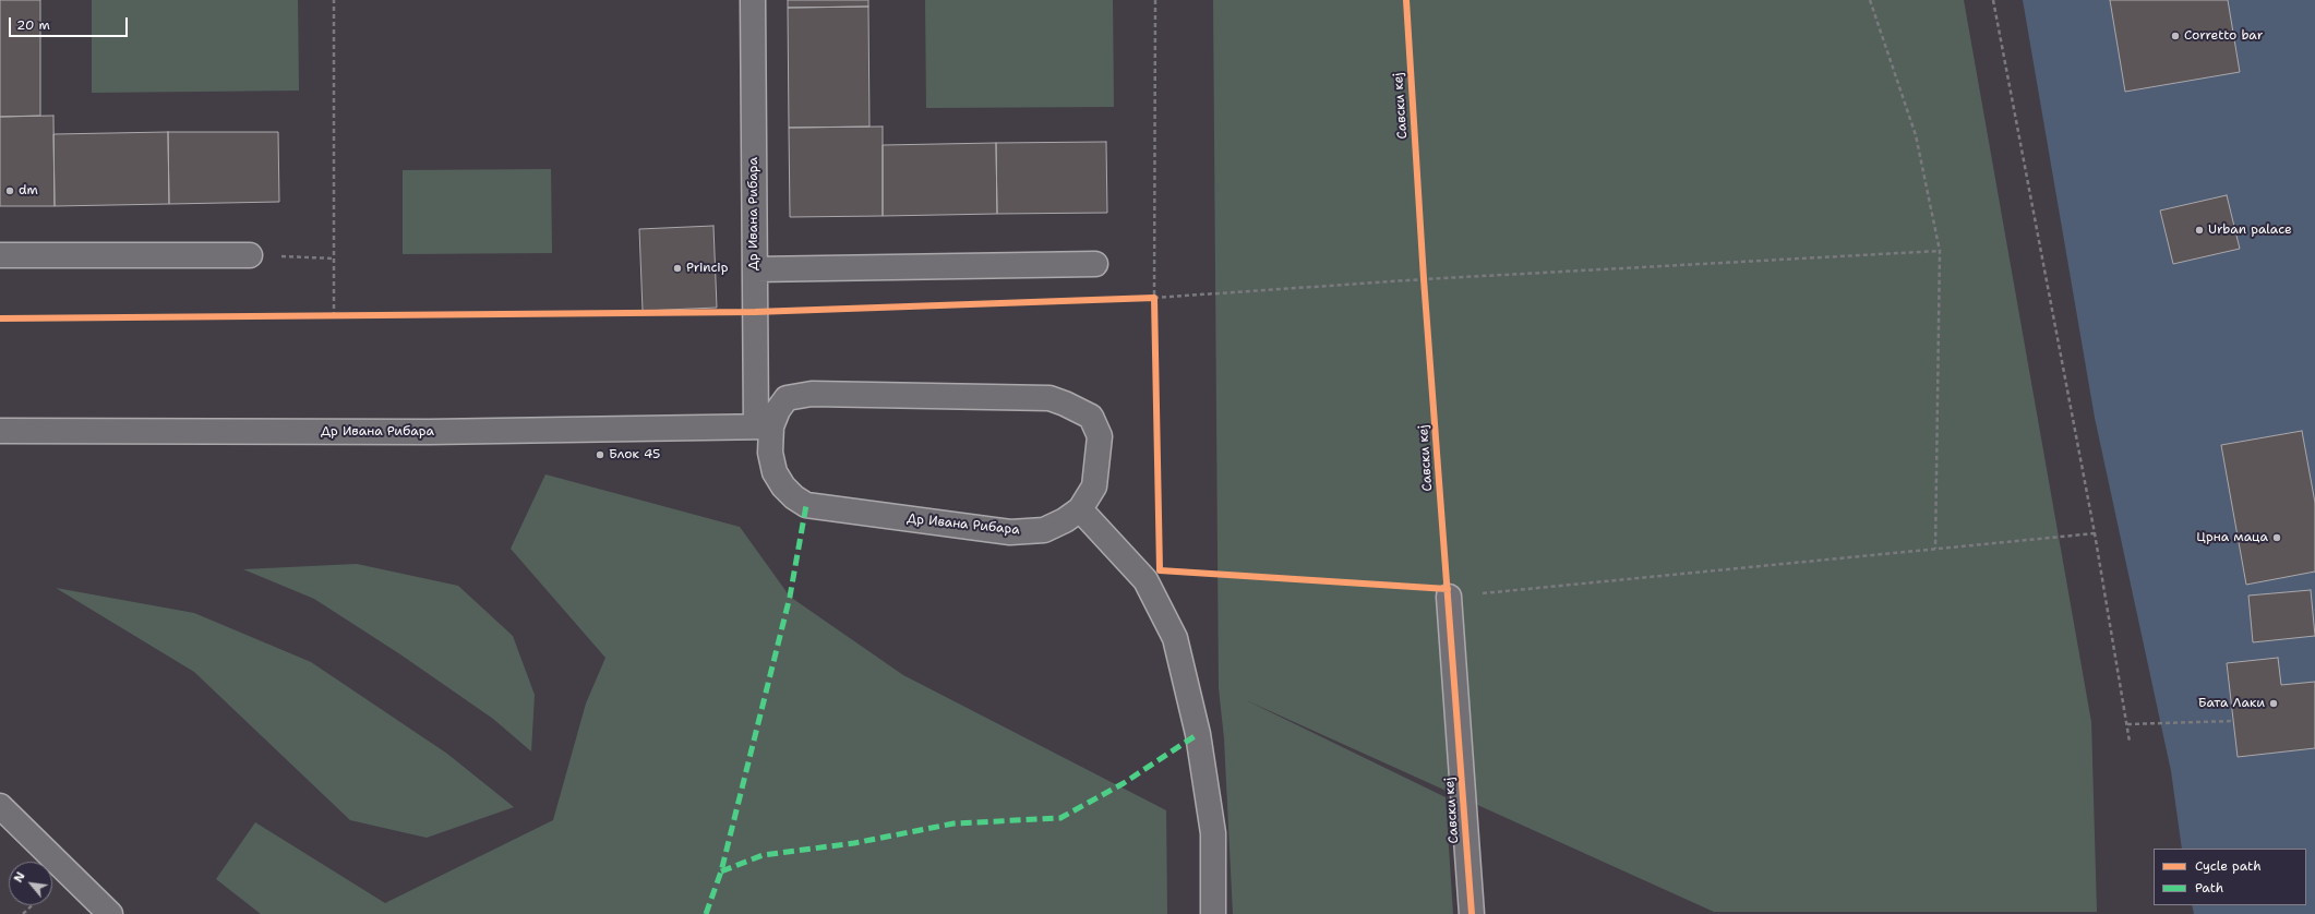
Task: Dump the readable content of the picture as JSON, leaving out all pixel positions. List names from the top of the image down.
{
  "streets": {
    "street": ["Савски кеј", "Др Ивана Рибара"]
  },
  "places": [
    "Corretto bar",
    "dm",
    "Urban palace",
    "Princip",
    "Блок 45",
    "Црна маца",
    "Бата Лаки"
  ],
  "legend": ["Cycle path", "Path"],
  "scale_bar": "20 m",
  "north": "top left"
}
